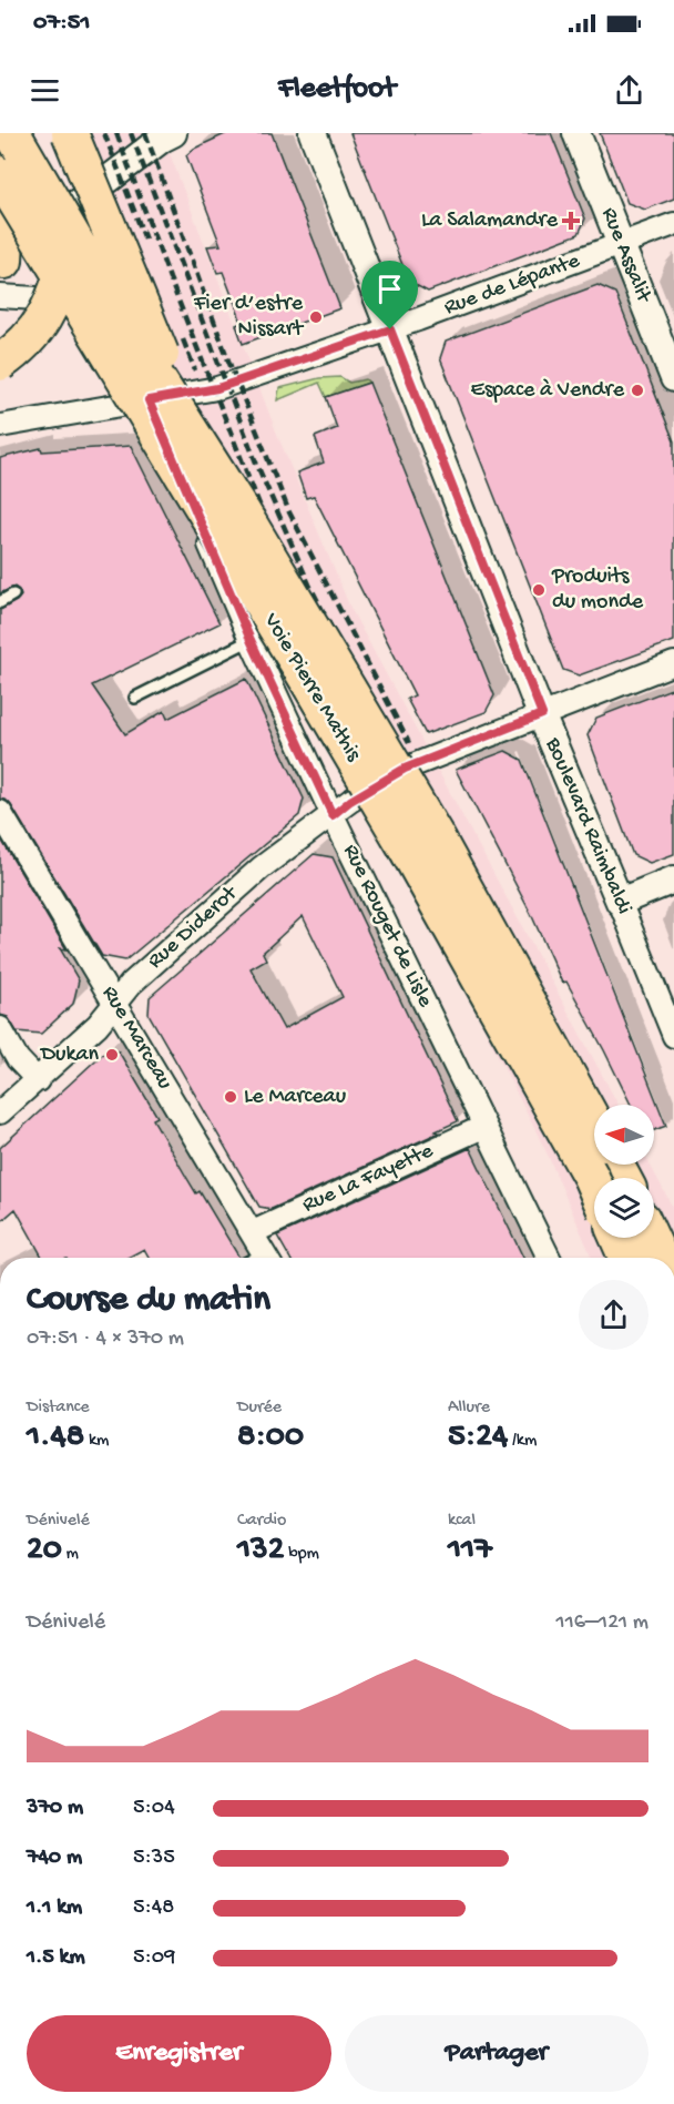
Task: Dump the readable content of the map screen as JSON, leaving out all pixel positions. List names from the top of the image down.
{
  "streets": {
    "highway": ["Voie Pierre Mathis"],
    "street": [
      "Rue Assalit",
      "Rue de Lépante",
      "Boulevard Raimbaldi",
      "Rue Rouget de Lisle",
      "Rue Diderot",
      "Rue Marceau",
      "Rue La Fayette"
    ]
  },
  "crossings": [
    ["Rue Assalit", "Rue de Lépante"],
    ["Rue de Lépante", "Boulevard Raimbaldi"],
    ["Rue de Lépante", "Rue Rouget de Lisle"],
    ["Boulevard Raimbaldi", "Rue Diderot"],
    ["Rue Rouget de Lisle", "Rue Diderot"],
    ["Rue Rouget de Lisle", "Rue La Fayette"],
    ["Rue Diderot", "Rue Marceau"],
    ["Rue Marceau", "Rue La Fayette"]
  ],
  "places": {
    "health": ["La Salamandre"],
    "other": [
      "Fier d’estre Nissart",
      "Espace à Vendre",
      "Produits du monde",
      "Dukan",
      "Le Marceau"
    ]
  },
  "north": "left",
  "page": {
    "status": "07:51",
    "header": "Fleetfoot",
    "heading": ["Course du matin", "07:51 · 4 × 370 m"],
    "stats": [
      ["Distance", "1.48 km"],
      ["Durée", "8:00"],
      ["Allure", "5:24 /km"],
      ["Dénivelé", "20 m"],
      ["Cardio", "132 bpm"],
      ["kcal", "117"]
    ],
    "chart": ["Dénivelé", "116–121 m"],
    "list": [
      {
        "name": "370 m",
        "note": "5:04"
      },
      {
        "name": "740 m",
        "note": "5:35"
      },
      {
        "name": "1.1 km",
        "note": "5:48"
      },
      {
        "name": "1.5 km",
        "note": "5:09"
      }
    ],
    "buttons": ["Enregistrer", "Partager"]
  }
}
